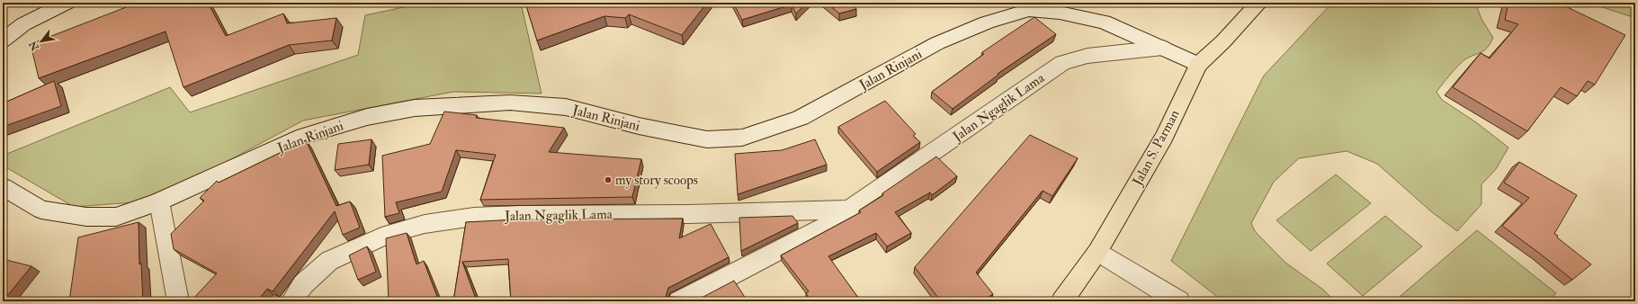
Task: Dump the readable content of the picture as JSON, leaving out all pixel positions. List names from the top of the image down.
{
  "streets": {
    "highway": ["Jalan S. Parman"],
    "street": ["Jalan Rinjani", "Jalan Ngaglik Lama"]
  },
  "crossings": [
    ["Jalan Rinjani", "Jalan Ngaglik Lama"],
    ["Jalan Rinjani", "Jalan S. Parman"]
  ],
  "places": ["my story scoops"],
  "north": "bottom left"
}
